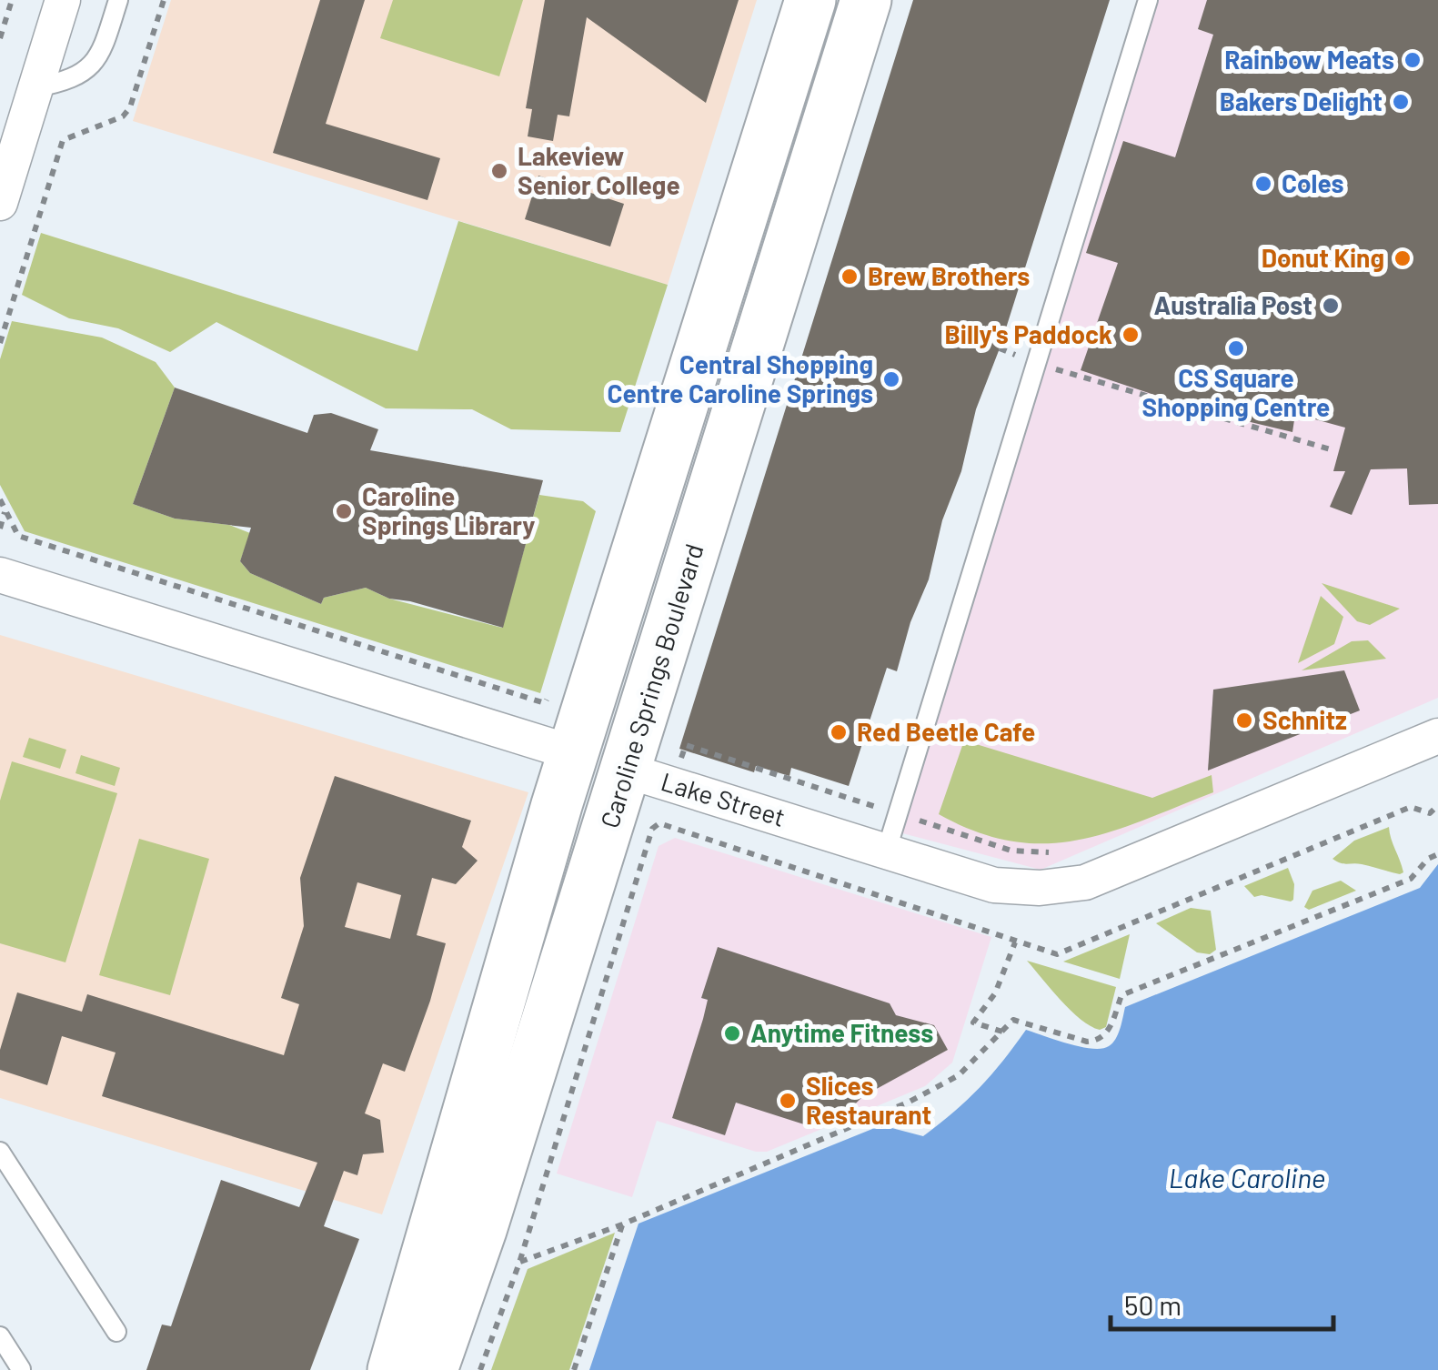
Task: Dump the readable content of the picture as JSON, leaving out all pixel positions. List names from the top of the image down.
{
  "streets": {
    "main road": ["Caroline Springs Boulevard", "Lake Street"]
  },
  "crossings": [
    ["Caroline Springs Boulevard", "Lake Street"]
  ],
  "water": ["Lake Caroline"],
  "places": [
    "Rainbow Meats",
    "Bakers Delight",
    "Lakeview Senior College",
    "Coles",
    "Donut King",
    "Brew Brothers",
    "Australia Post",
    "Billy's Paddock",
    "CS Square Shopping Centre",
    "Central Shopping Centre Caroline Springs",
    "Caroline Springs Library",
    "Schnitz",
    "Red Beetle Cafe",
    "Anytime Fitness",
    "Slices Restaurant"
  ],
  "scale_bar": "50 m"
}
